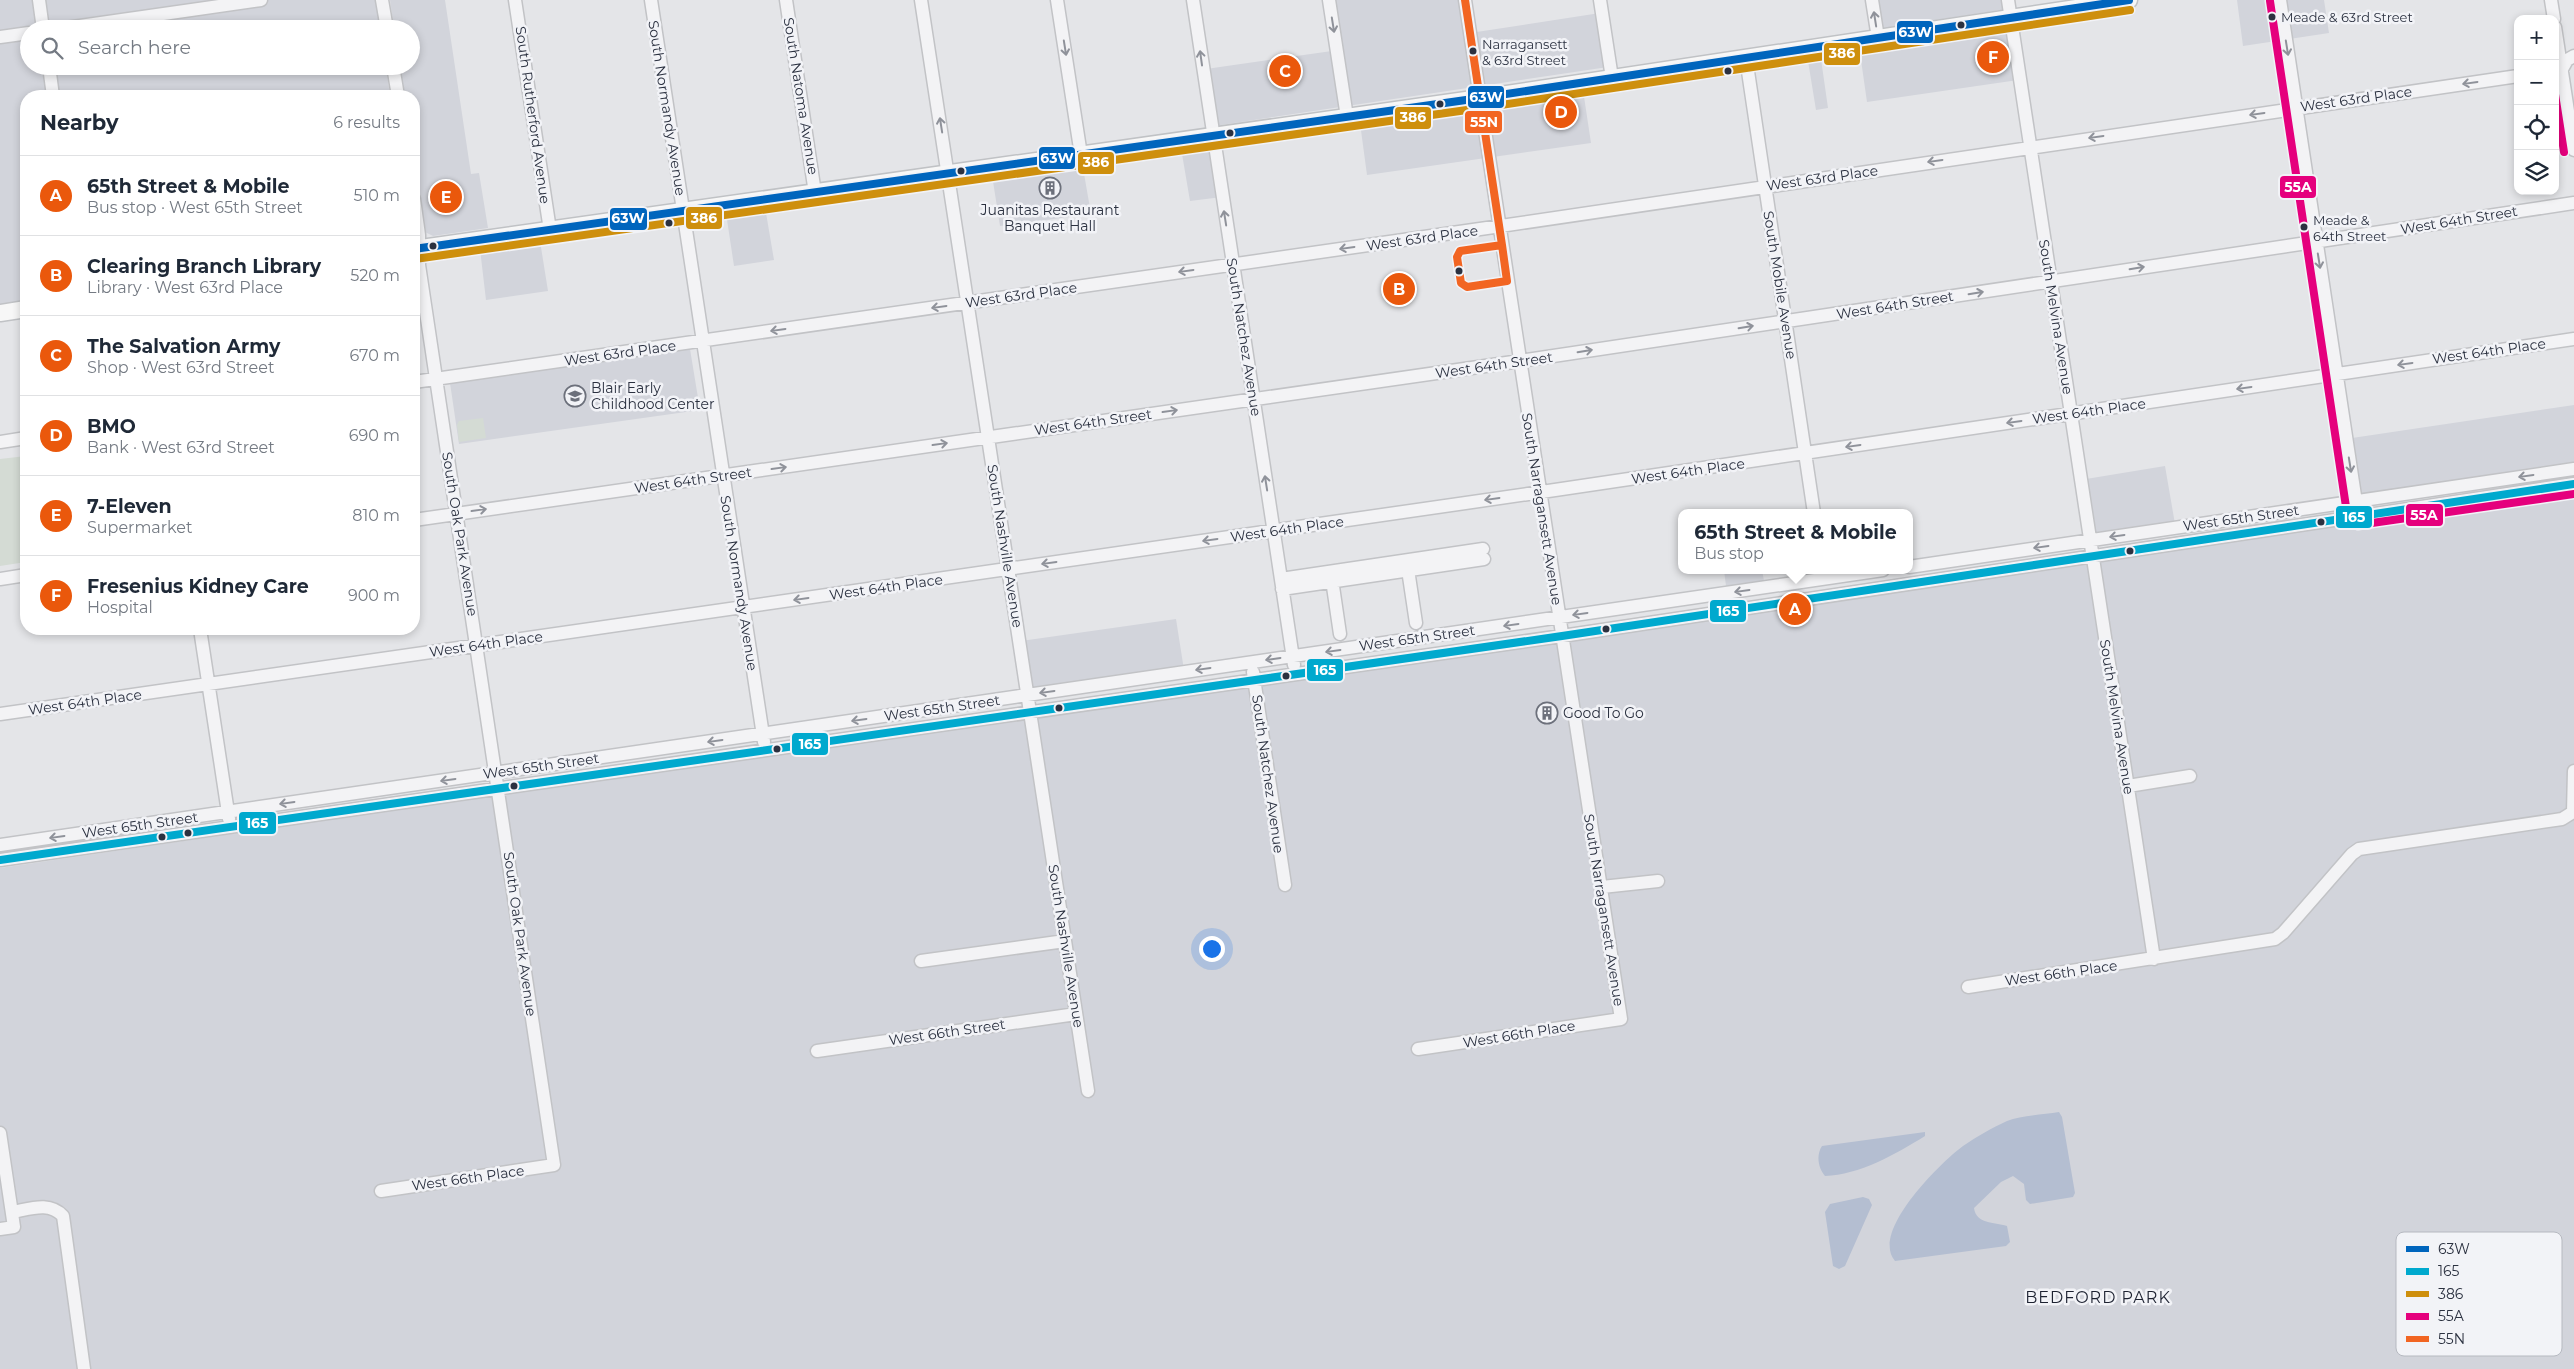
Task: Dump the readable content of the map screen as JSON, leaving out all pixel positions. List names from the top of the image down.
{
  "streets": {
    "street": [
      "South Natoma Avenue",
      "West 63rd Place",
      "South Normandy Avenue",
      "South Rutherford Avenue",
      "West 64th Street",
      "South Mobile Avenue",
      "South Melvina Avenue",
      "South Natchez Avenue",
      "West 64th Place",
      "South Narragansett Avenue",
      "West 65th Street",
      "South Oak Park Avenue",
      "South Nashville Avenue",
      "West 66th Place",
      "West 66th Street"
    ]
  },
  "crossings": [
    ["West 63rd Place", "South Normandy Avenue"],
    ["West 63rd Place", "South Mobile Avenue"],
    ["West 63rd Place", "South Melvina Avenue"],
    ["West 63rd Place", "South Natchez Avenue"],
    ["West 63rd Place", "South Narragansett Avenue"],
    ["West 63rd Place", "South Oak Park Avenue"],
    ["West 63rd Place", "South Nashville Avenue"],
    ["South Normandy Avenue", "West 64th Street"],
    ["South Normandy Avenue", "West 64th Place"],
    ["South Normandy Avenue", "West 65th Street"],
    ["West 64th Street", "South Mobile Avenue"],
    ["West 64th Street", "South Melvina Avenue"],
    ["West 64th Street", "South Natchez Avenue"],
    ["West 64th Street", "South Narragansett Avenue"],
    ["West 64th Street", "South Oak Park Avenue"],
    ["West 64th Street", "South Nashville Avenue"],
    ["South Mobile Avenue", "West 64th Place"],
    ["South Melvina Avenue", "West 64th Place"],
    ["South Melvina Avenue", "West 65th Street"],
    ["South Melvina Avenue", "West 66th Place"],
    ["South Natchez Avenue", "West 64th Place"],
    ["South Natchez Avenue", "West 65th Street"],
    ["West 64th Place", "South Narragansett Avenue"],
    ["West 64th Place", "South Oak Park Avenue"],
    ["West 64th Place", "South Nashville Avenue"],
    ["South Narragansett Avenue", "West 65th Street"],
    ["South Narragansett Avenue", "West 66th Place"],
    ["West 65th Street", "South Oak Park Avenue"],
    ["West 65th Street", "South Nashville Avenue"],
    ["South Oak Park Avenue", "West 66th Place"],
    ["South Nashville Avenue", "West 66th Street"]
  ],
  "one_way": [
    "West 63rd Place",
    "West 64th Street",
    "South Natchez Avenue",
    "West 64th Place"
  ],
  "districts": ["BEDFORD PARK"],
  "places": {
    "other": ["Meade & 63rd Street", "Narragansett & 63rd Street", "Meade & 64th Street"],
    "building": ["Juanitas Restaurant Banquet Hall", "Good To Go"],
    "school or university": ["Blair Early Childhood Center"]
  },
  "lines": [
    "transit line 63W",
    "transit line 55N",
    "transit line 55A",
    "transit line 386",
    "transit line 165"
  ],
  "legend": [
    "63W",
    "165",
    "386",
    "55A",
    "55N"
  ],
  "page": {
    "map_buttons": ["+", "−"],
    "search": "Search here",
    "pins": [
      "F",
      "C",
      "D",
      "E",
      "B",
      "A"
    ],
    "heading": ["Nearby", "6 results"],
    "list": [
      {
        "mark": "A",
        "name": "65th Street & Mobile",
        "note": "Bus stop · West 65th Street",
        "value": "510 m"
      },
      {
        "mark": "B",
        "name": "Clearing Branch Library",
        "note": "Library · West 63rd Place",
        "value": "520 m"
      },
      {
        "mark": "C",
        "name": "The Salvation Army",
        "note": "Shop · West 63rd Street",
        "value": "670 m"
      },
      {
        "mark": "D",
        "name": "BMO",
        "note": "Bank · West 63rd Street",
        "value": "690 m"
      },
      {
        "mark": "E",
        "name": "7-Eleven",
        "note": "Supermarket",
        "value": "810 m"
      },
      {
        "mark": "F",
        "name": "Fresenius Kidney Care",
        "note": "Hospital",
        "value": "900 m"
      }
    ],
    "popup": ["65th Street & Mobile", "Bus stop"]
  }
}
